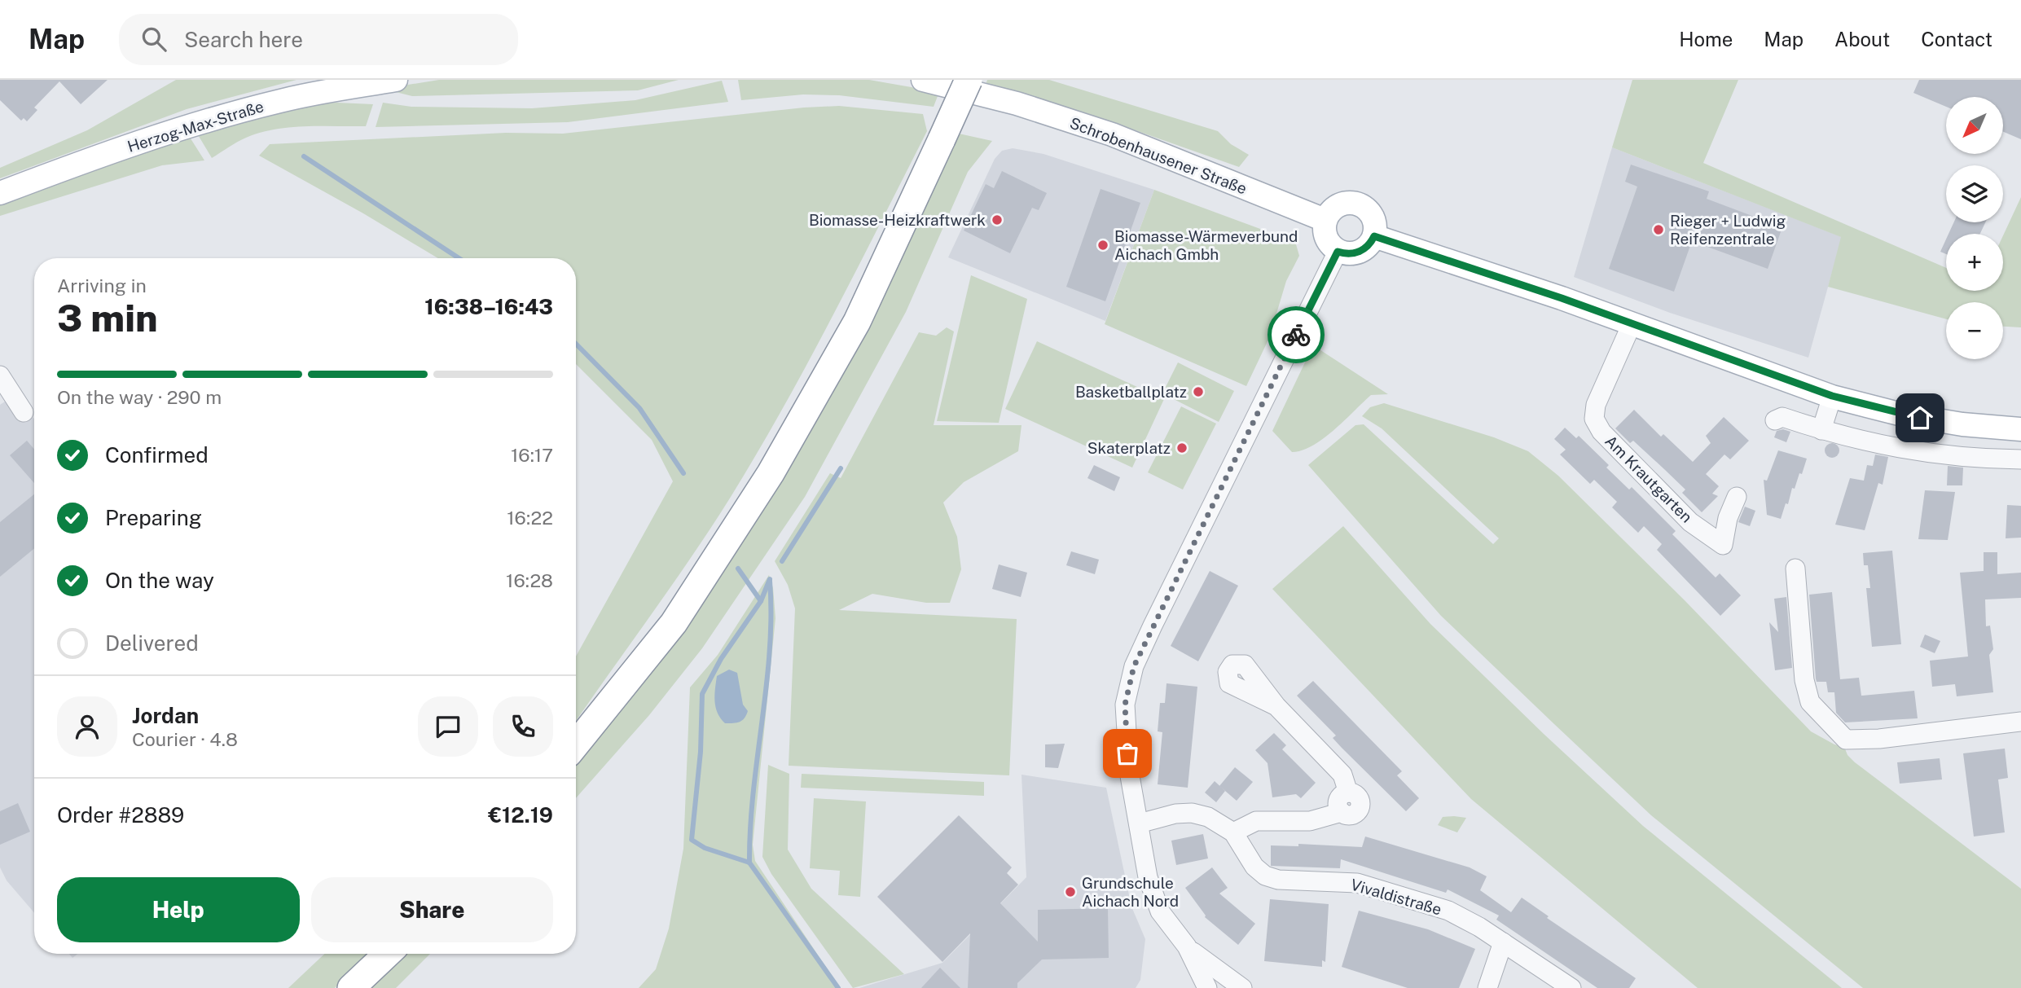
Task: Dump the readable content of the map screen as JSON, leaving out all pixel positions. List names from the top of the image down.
{
  "streets": {
    "main road": ["Herzog-Max-Straße", "Schrobenhausener Straße"],
    "street": ["Am Krautgarten", "Vivaldistraße"]
  },
  "places": [
    "Biomasse-Heizkraftwerk",
    "Rieger + Ludwig Reifenzentrale",
    "Biomasse-Wärmeverbund Aichach Gmbh",
    "Basketballplatz",
    "Skaterplatz",
    "Grundschule Aichach Nord"
  ],
  "north": "bottom left",
  "page": {
    "header": "Map",
    "search": "Search here",
    "nav": [
      "Home",
      "Map",
      "About",
      "Contact"
    ],
    "map_buttons": ["+", "−"],
    "heading": ["3 min", "Arriving in", "16:38–16:43"],
    "panel": [
      "Jordan",
      "Courier · 4.8",
      "Order #2889",
      "€12.19"
    ],
    "bar": "On the way · 290 m",
    "list": [
      ["Confirmed", "16:17"],
      ["Preparing", "16:22"],
      ["On the way", "16:28"],
      "Delivered"
    ],
    "buttons": ["Help", "Share"]
  }
}
